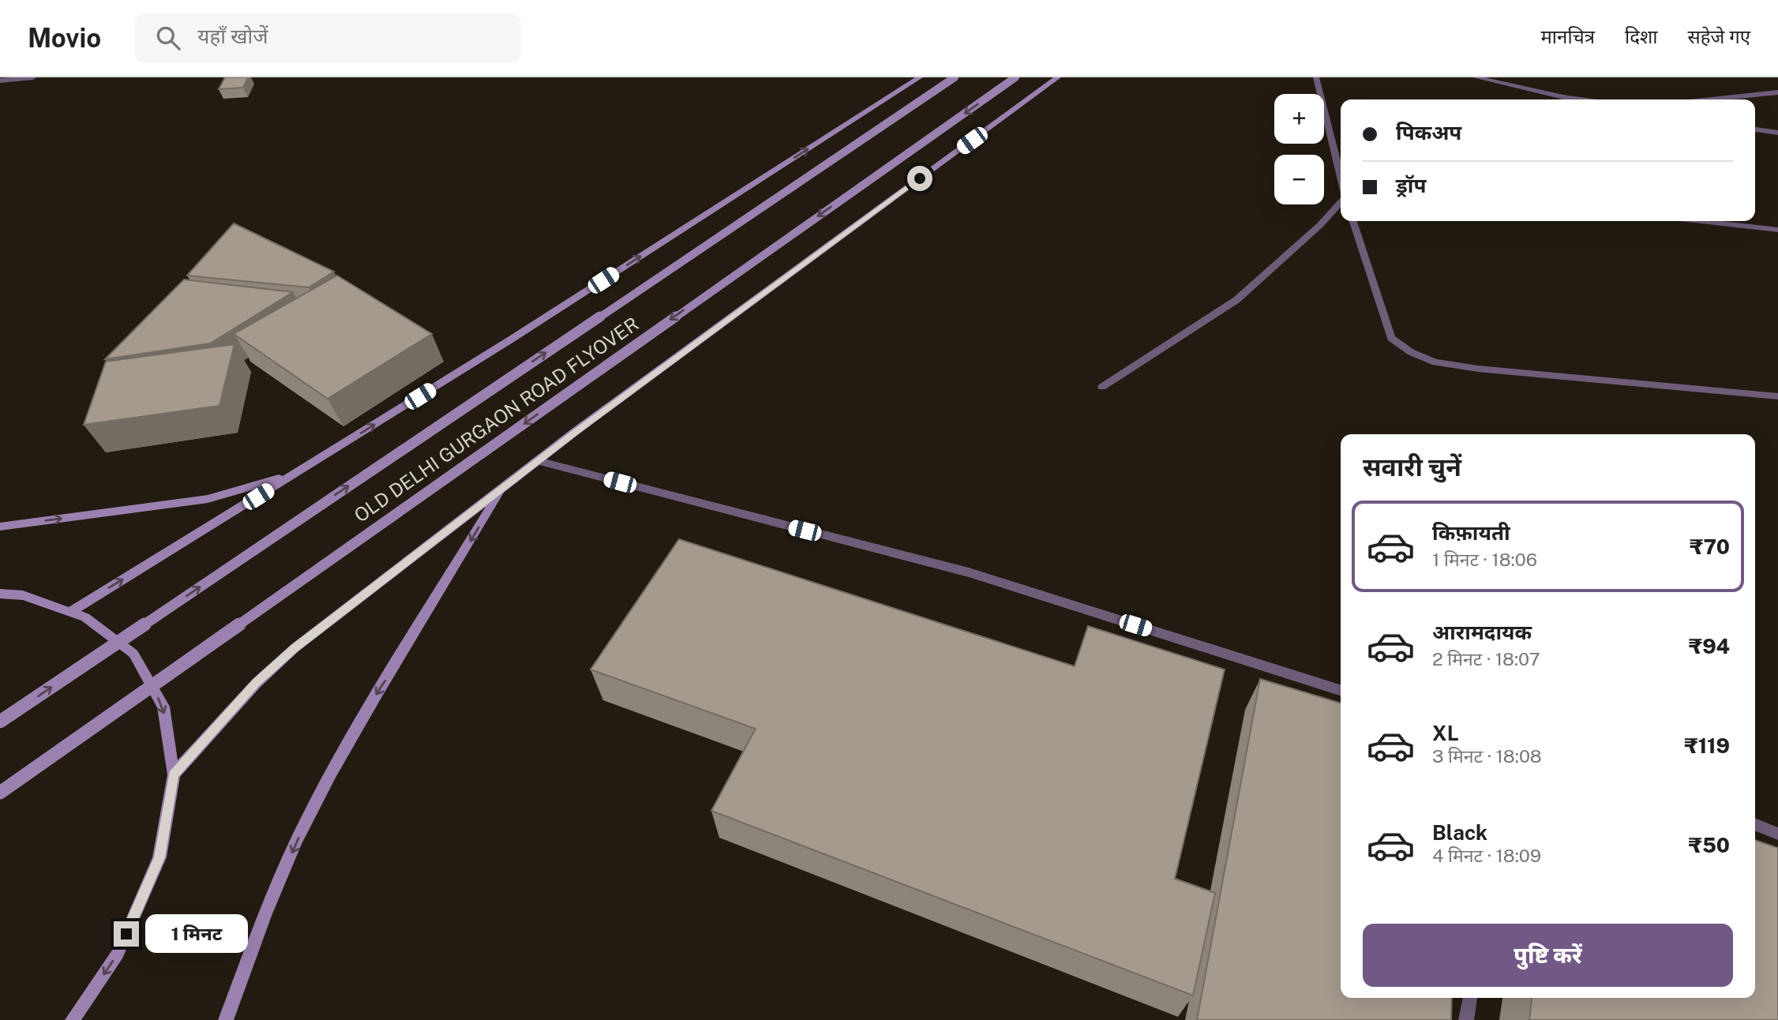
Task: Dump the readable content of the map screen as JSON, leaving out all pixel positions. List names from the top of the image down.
{
  "streets": {
    "main road": ["OLD DELHI GURGAON ROAD FLYOVER"]
  },
  "page": {
    "header": "Movio",
    "search": "यहाँ खोजें",
    "nav": ["मानचित्र", "दिशा", "सहेजे गए"],
    "map_buttons": ["+", "−"],
    "banner": ["पिकअप", "ड्रॉप"],
    "heading": "सवारी चुनें",
    "list": [
      {
        "name": "किफ़ायती",
        "note": "1 मिनट · 18:06",
        "value": "₹70"
      },
      {
        "name": "आरामदायक",
        "note": "2 मिनट · 18:07",
        "value": "₹94"
      },
      {
        "name": "XL",
        "note": "3 मिनट · 18:08",
        "value": "₹119"
      },
      {
        "name": "Black",
        "note": "4 मिनट · 18:09",
        "value": "₹50"
      }
    ],
    "buttons": "पुष्टि करें",
    "bubble": "1 मिनट"
  }
}
